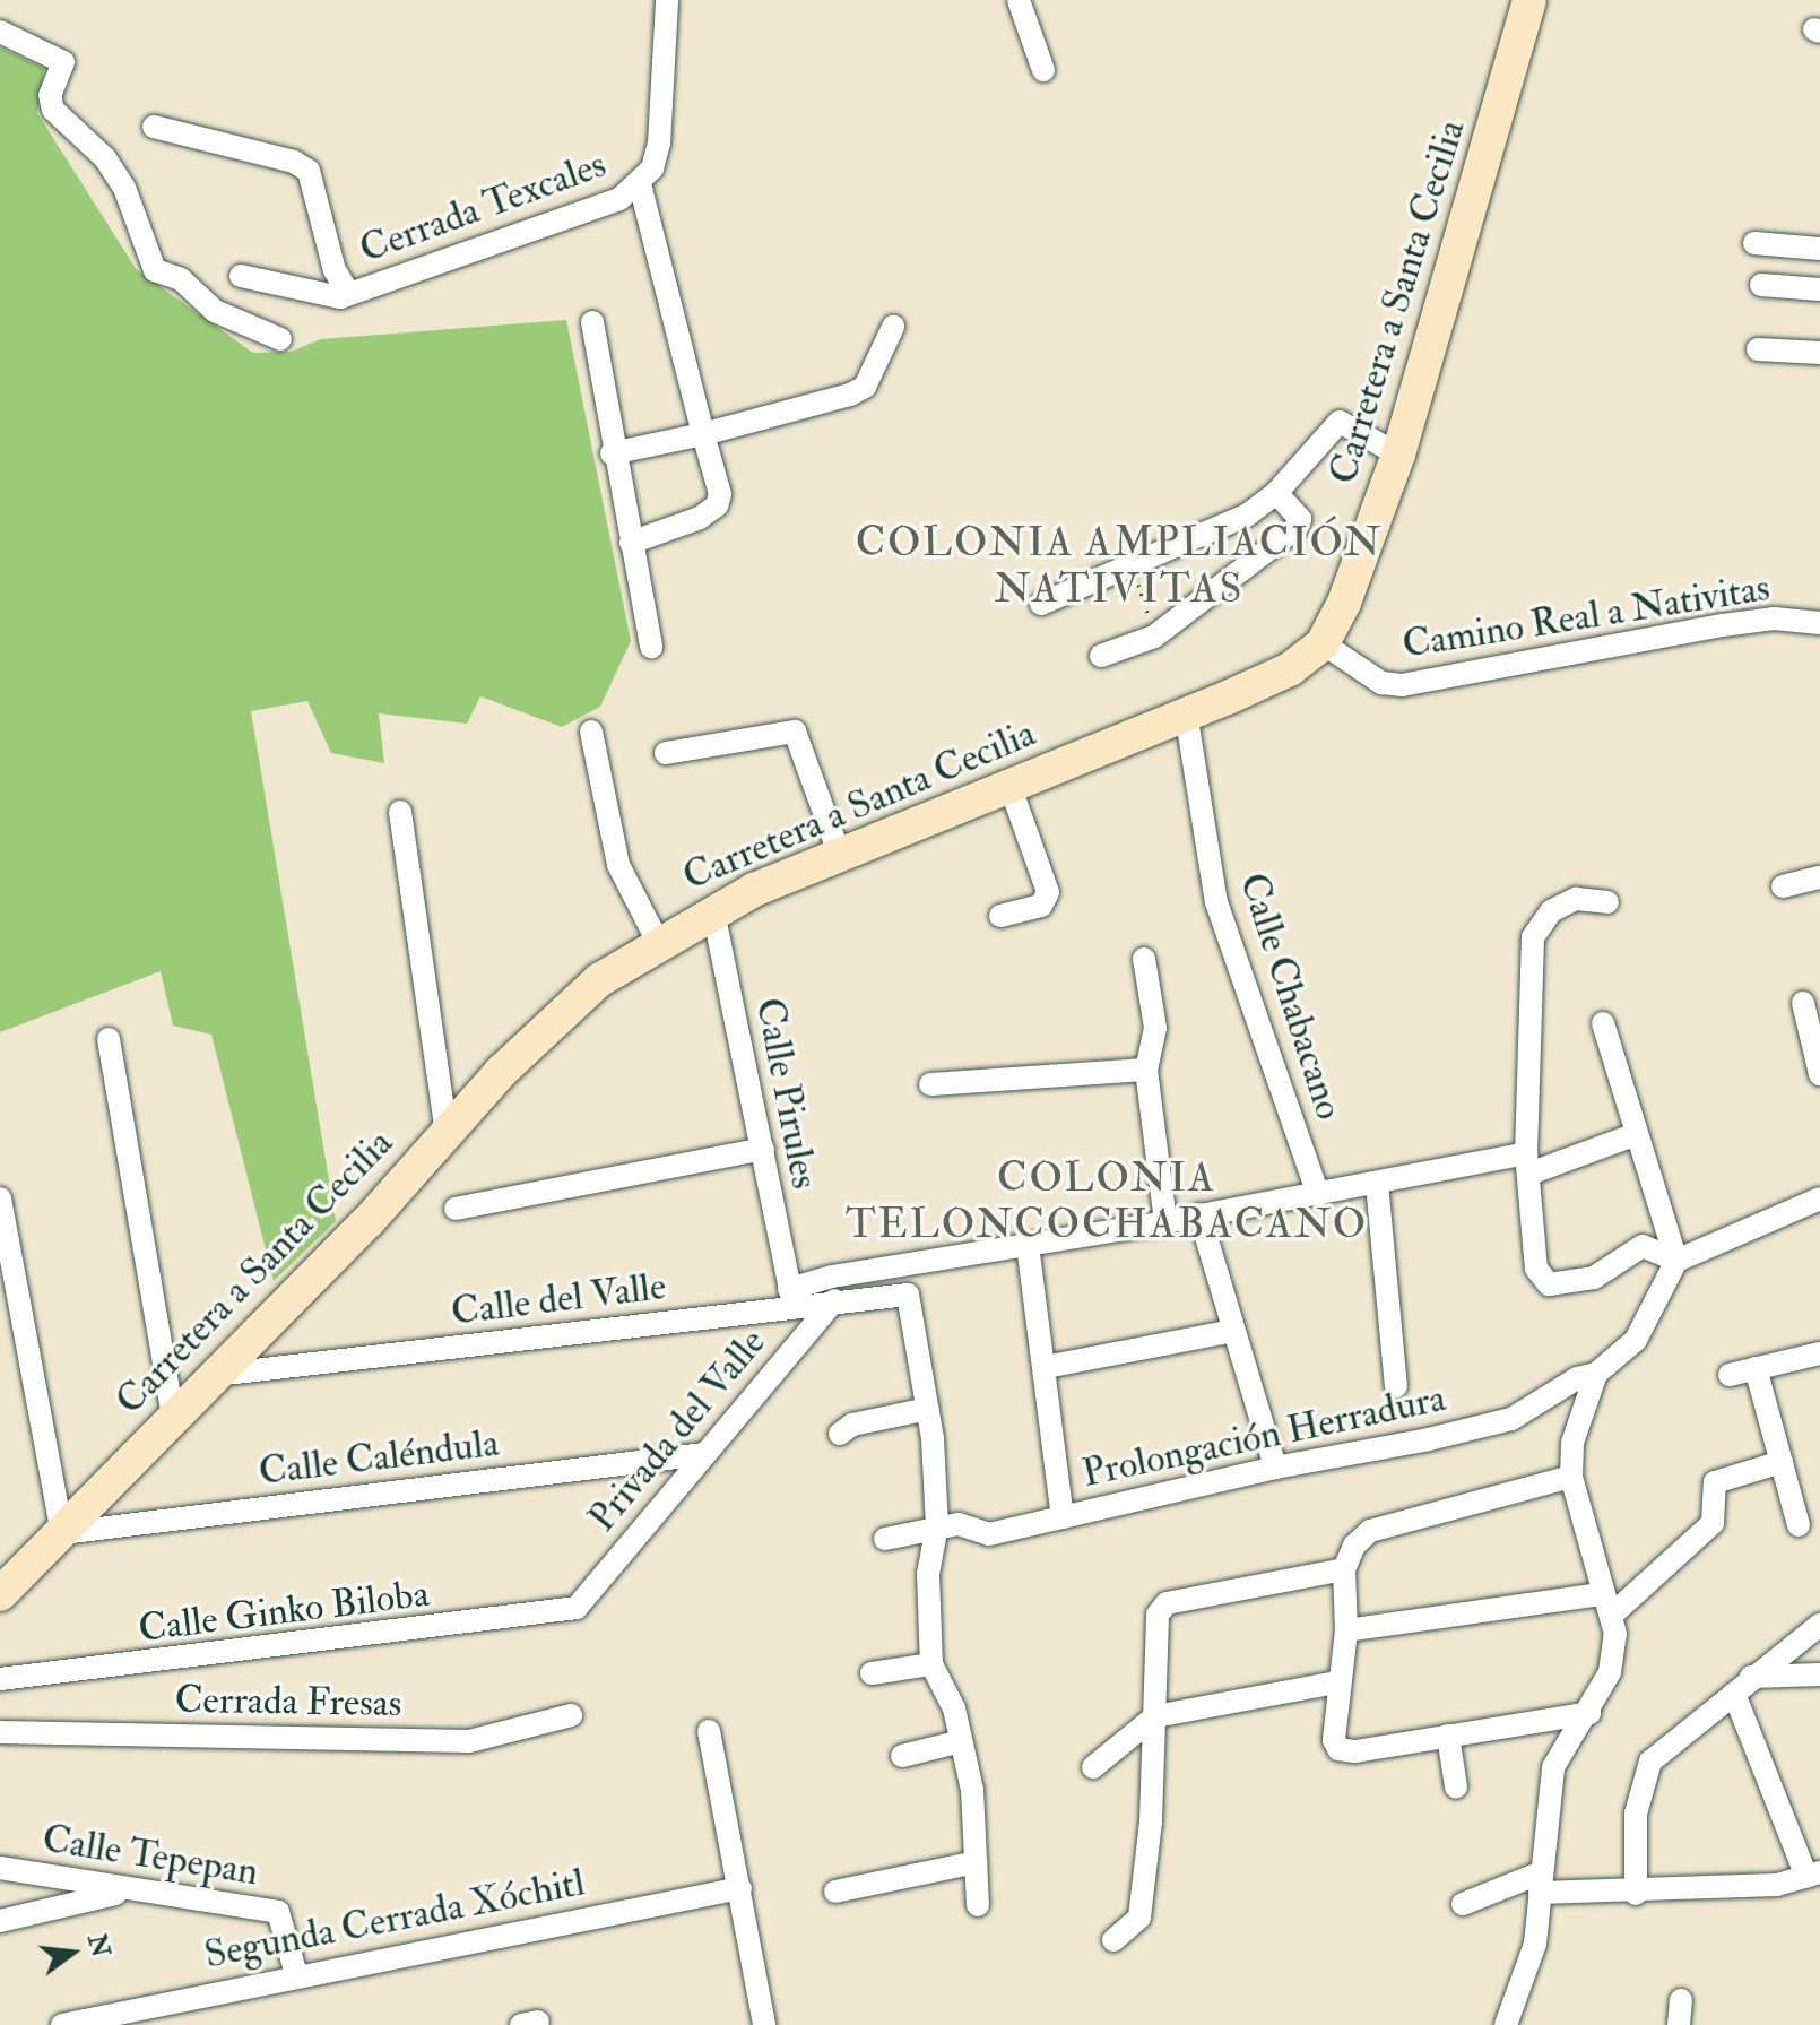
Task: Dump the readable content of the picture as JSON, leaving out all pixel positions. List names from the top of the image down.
{
  "streets": {
    "main road": ["Carretera a Santa Cecilia"],
    "street": [
      "Cerrada Texcales",
      "Camino Real a Nativitas",
      "Calle Chabacano",
      "Calle Pirules",
      "Calle del Valle",
      "Privada del Valle",
      "Prolongación Herradura",
      "Calle Caléndula",
      "Calle Ginko Biloba",
      "Cerrada Fresas",
      "Calle Tepepan",
      "Segunda Cerrada Xóchitl"
    ]
  },
  "crossings": [
    ["Carretera a Santa Cecilia", "Camino Real a Nativitas"],
    ["Carretera a Santa Cecilia", "Calle Chabacano"],
    ["Carretera a Santa Cecilia", "Calle Pirules"],
    ["Carretera a Santa Cecilia", "Calle del Valle"],
    ["Carretera a Santa Cecilia", "Calle Caléndula"],
    ["Calle Pirules", "Calle del Valle"],
    ["Calle del Valle", "Privada del Valle"],
    ["Privada del Valle", "Calle Caléndula"],
    ["Privada del Valle", "Calle Ginko Biloba"],
    ["Calle Tepepan", "Segunda Cerrada Xóchitl"]
  ],
  "districts": ["COLONIA AMPLIACIÓN NATIVITAS", "COLONIA TELONCOCHABACANO"],
  "north": "right"
}
